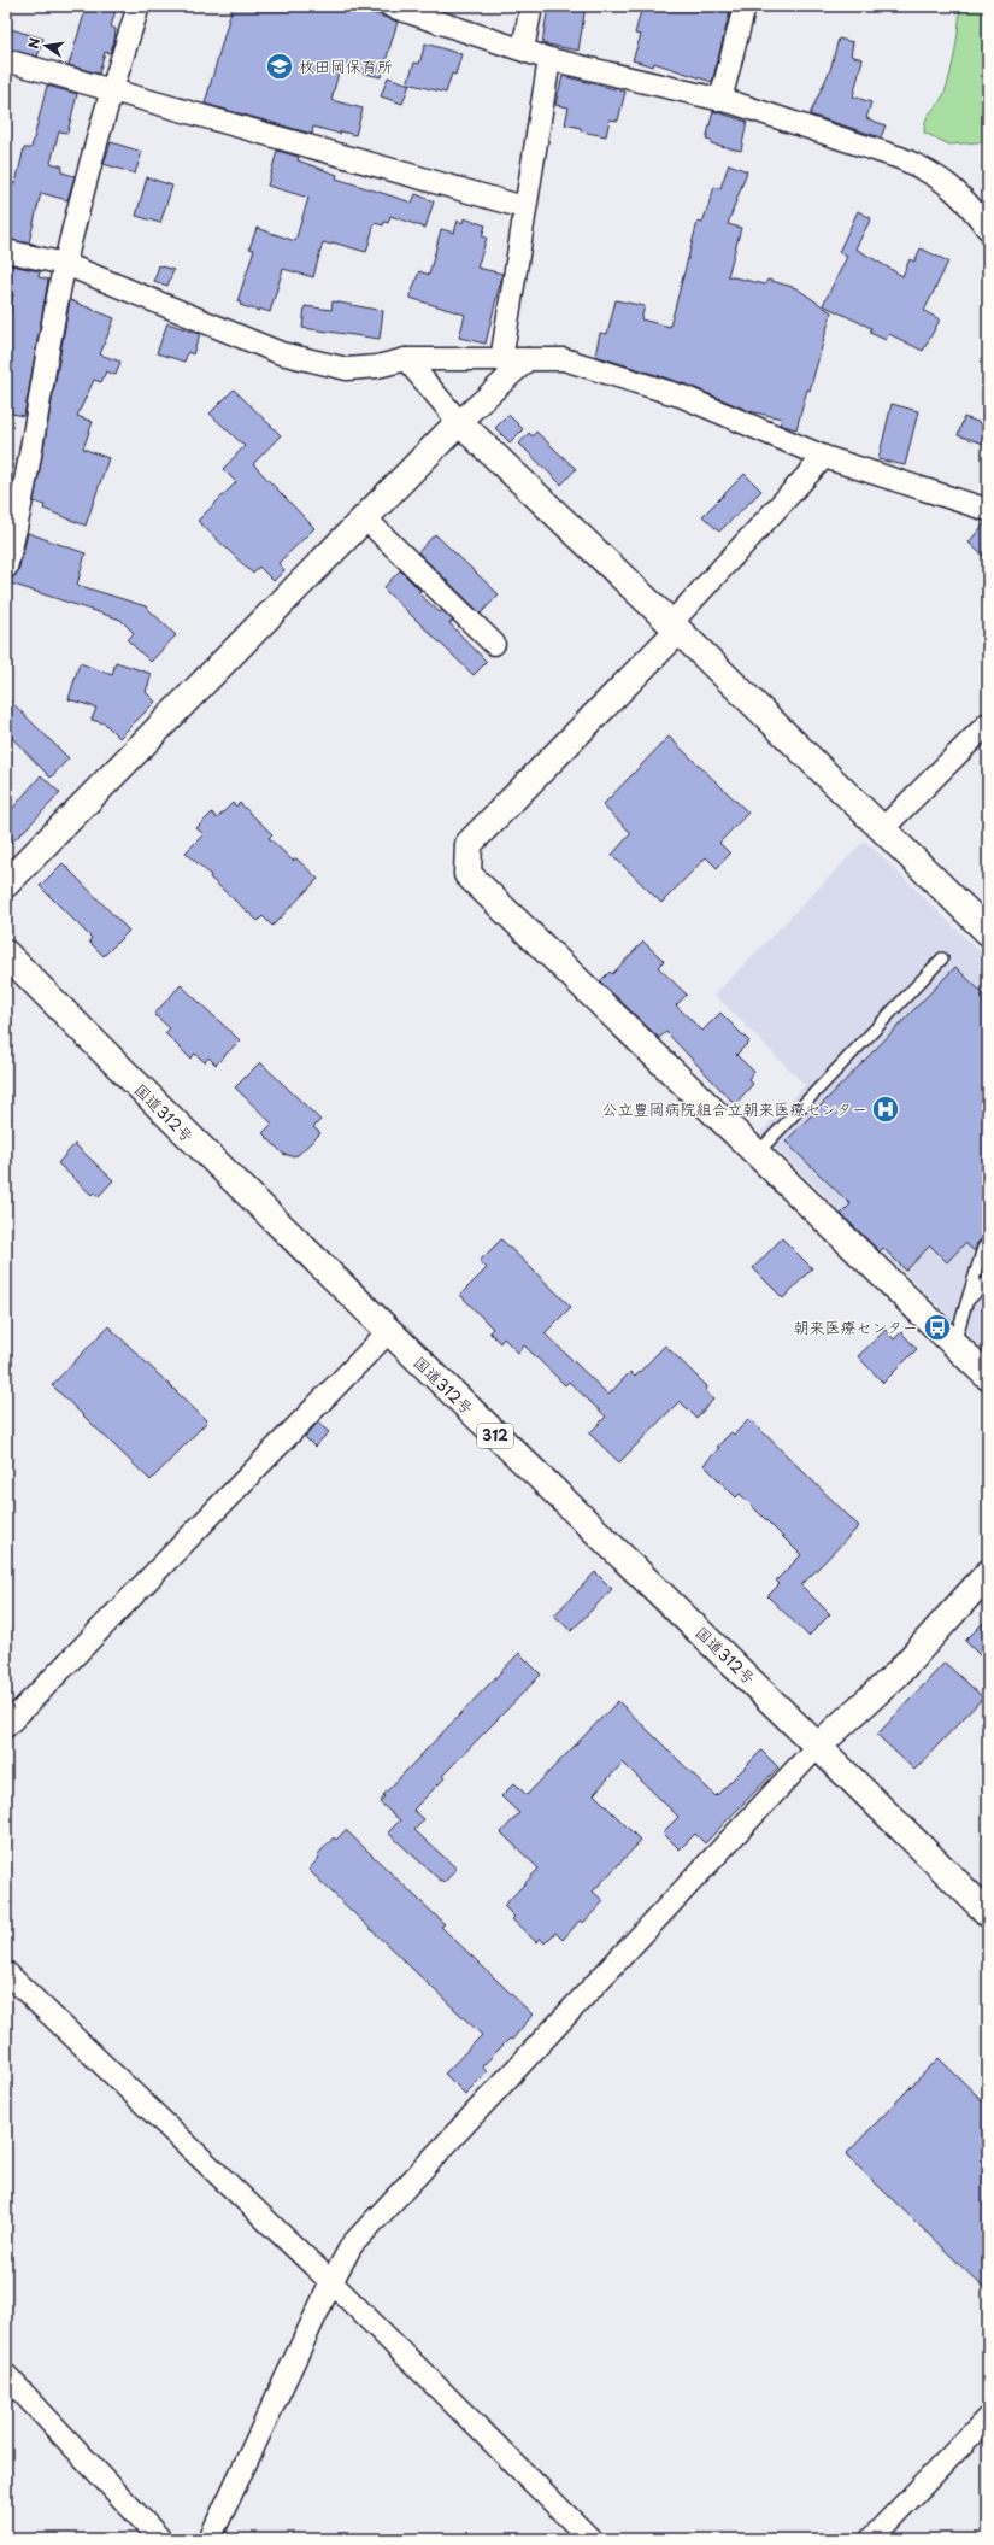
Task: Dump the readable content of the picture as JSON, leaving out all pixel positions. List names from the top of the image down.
{
  "streets": {
    "main road": ["国道312号", "312"]
  },
  "places": {
    "school or university": ["枚田岡保育所"],
    "hospital": ["公立豊岡病院組合立朝来医療センター"],
    "bus stop": ["朝来医療センター"]
  },
  "north": "left"
}
